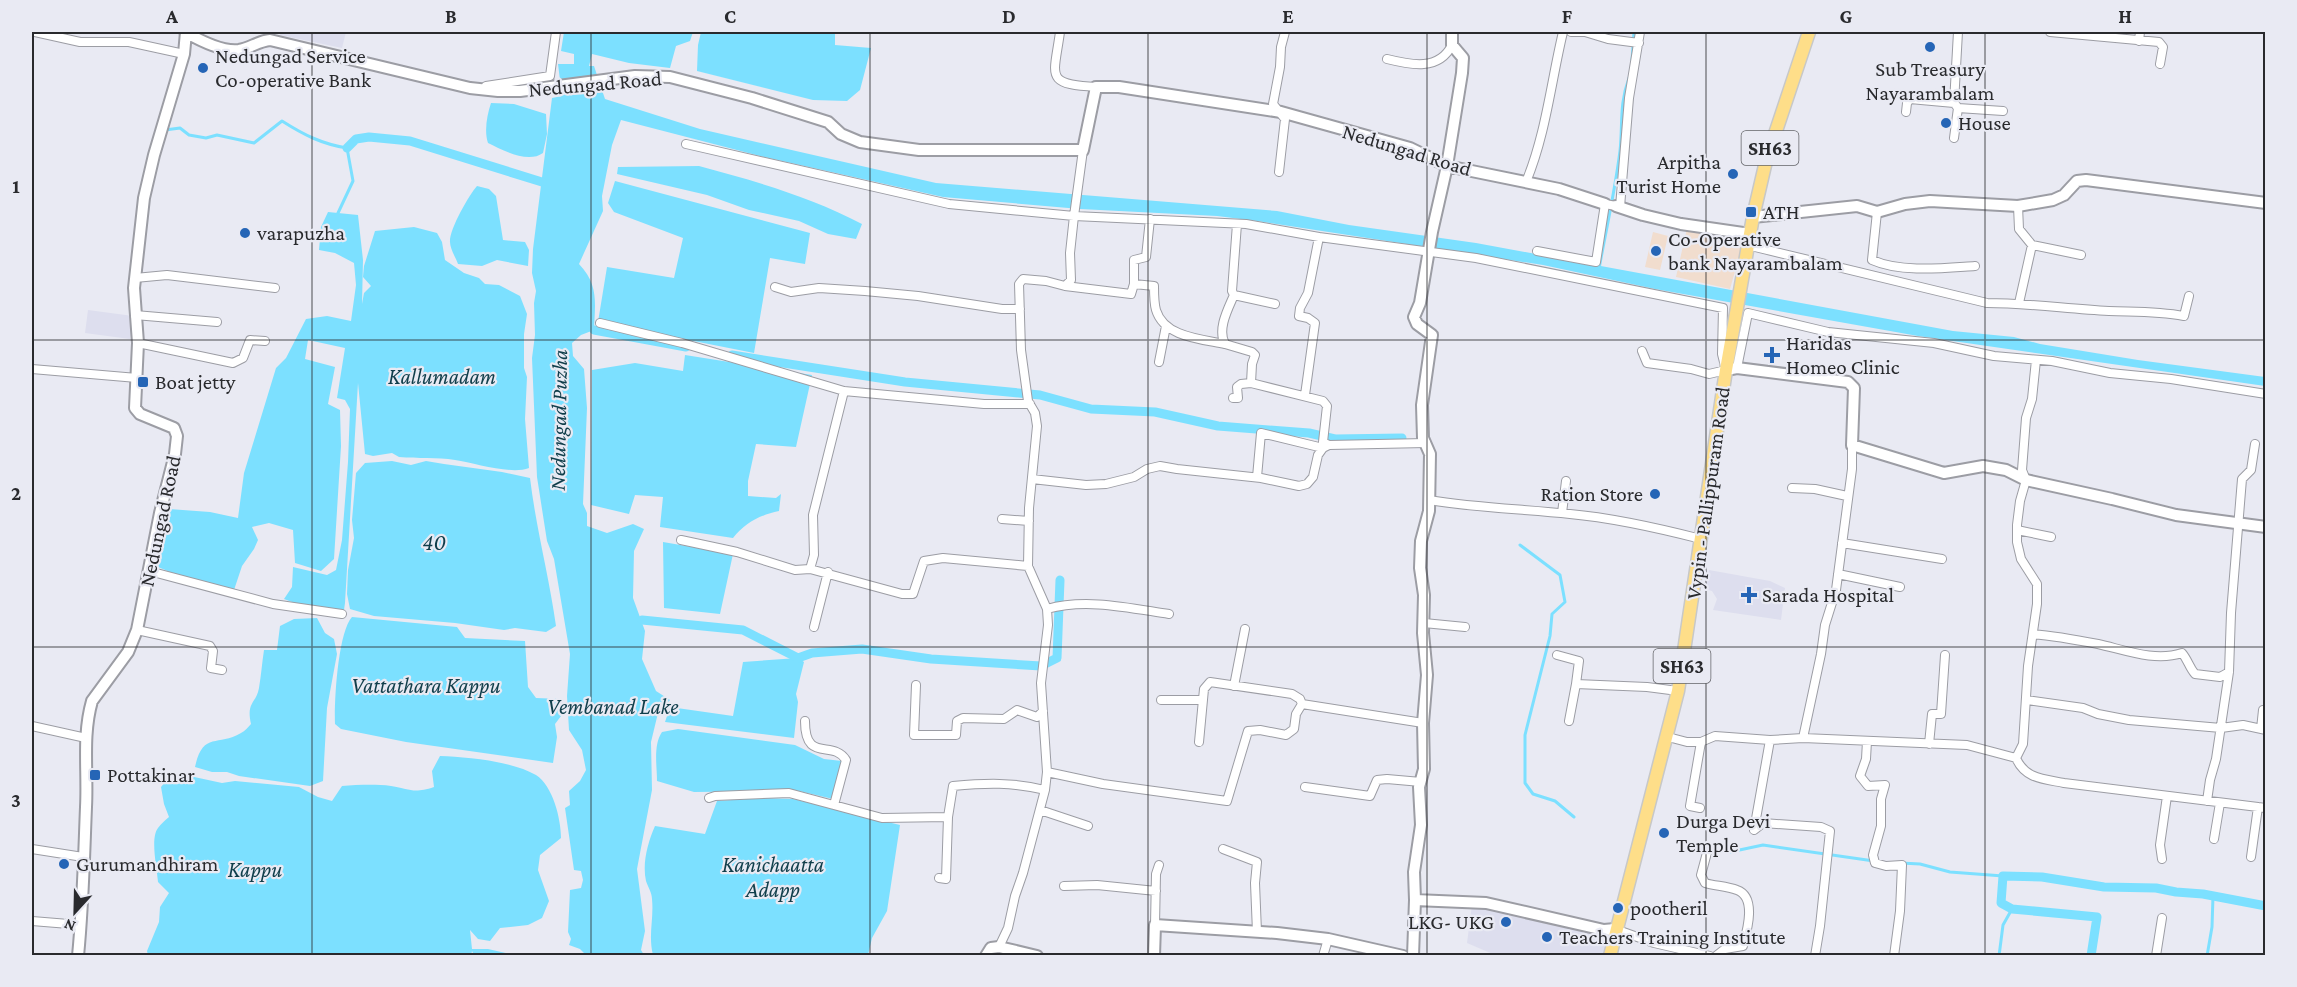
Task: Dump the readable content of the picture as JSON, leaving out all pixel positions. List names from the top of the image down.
{
  "streets": {
    "main road": ["SH63", "Vypin - Pallippuram Road"],
    "street": ["Nedungad Road"]
  },
  "crossings": [
    ["Nedungad Road", "Vypin - Pallippuram Road"]
  ],
  "water": [
    "Kallumadam",
    "Nedungad Puzha",
    "40",
    "Vattathara Kappu",
    "Vembanad Lake",
    "Kanichaatta Adapp",
    "Kappu"
  ],
  "places": {
    "other": [
      "Sub Treasury Nayarambalam",
      "Nedungad Service Co-operative Bank",
      "House",
      "Arpitha Turist Home",
      "varapuzha",
      "Co-Operative bank Nayarambalam",
      "Ration Store",
      "Durga Devi Temple",
      "Gurumandhiram",
      "pootheril",
      "LKG- UKG",
      "Teachers Training Institute"
    ],
    "transit": ["ATH", "Boat jetty", "Pottakinar"],
    "health": ["Haridas Homeo Clinic", "Sarada Hospital"]
  },
  "north": "bottom",
  "grid": {
    "columns": [
      "A",
      "B",
      "C",
      "D",
      "E",
      "F",
      "G",
      "H"
    ],
    "rows": ["1", "2", "3"]
  }
}
